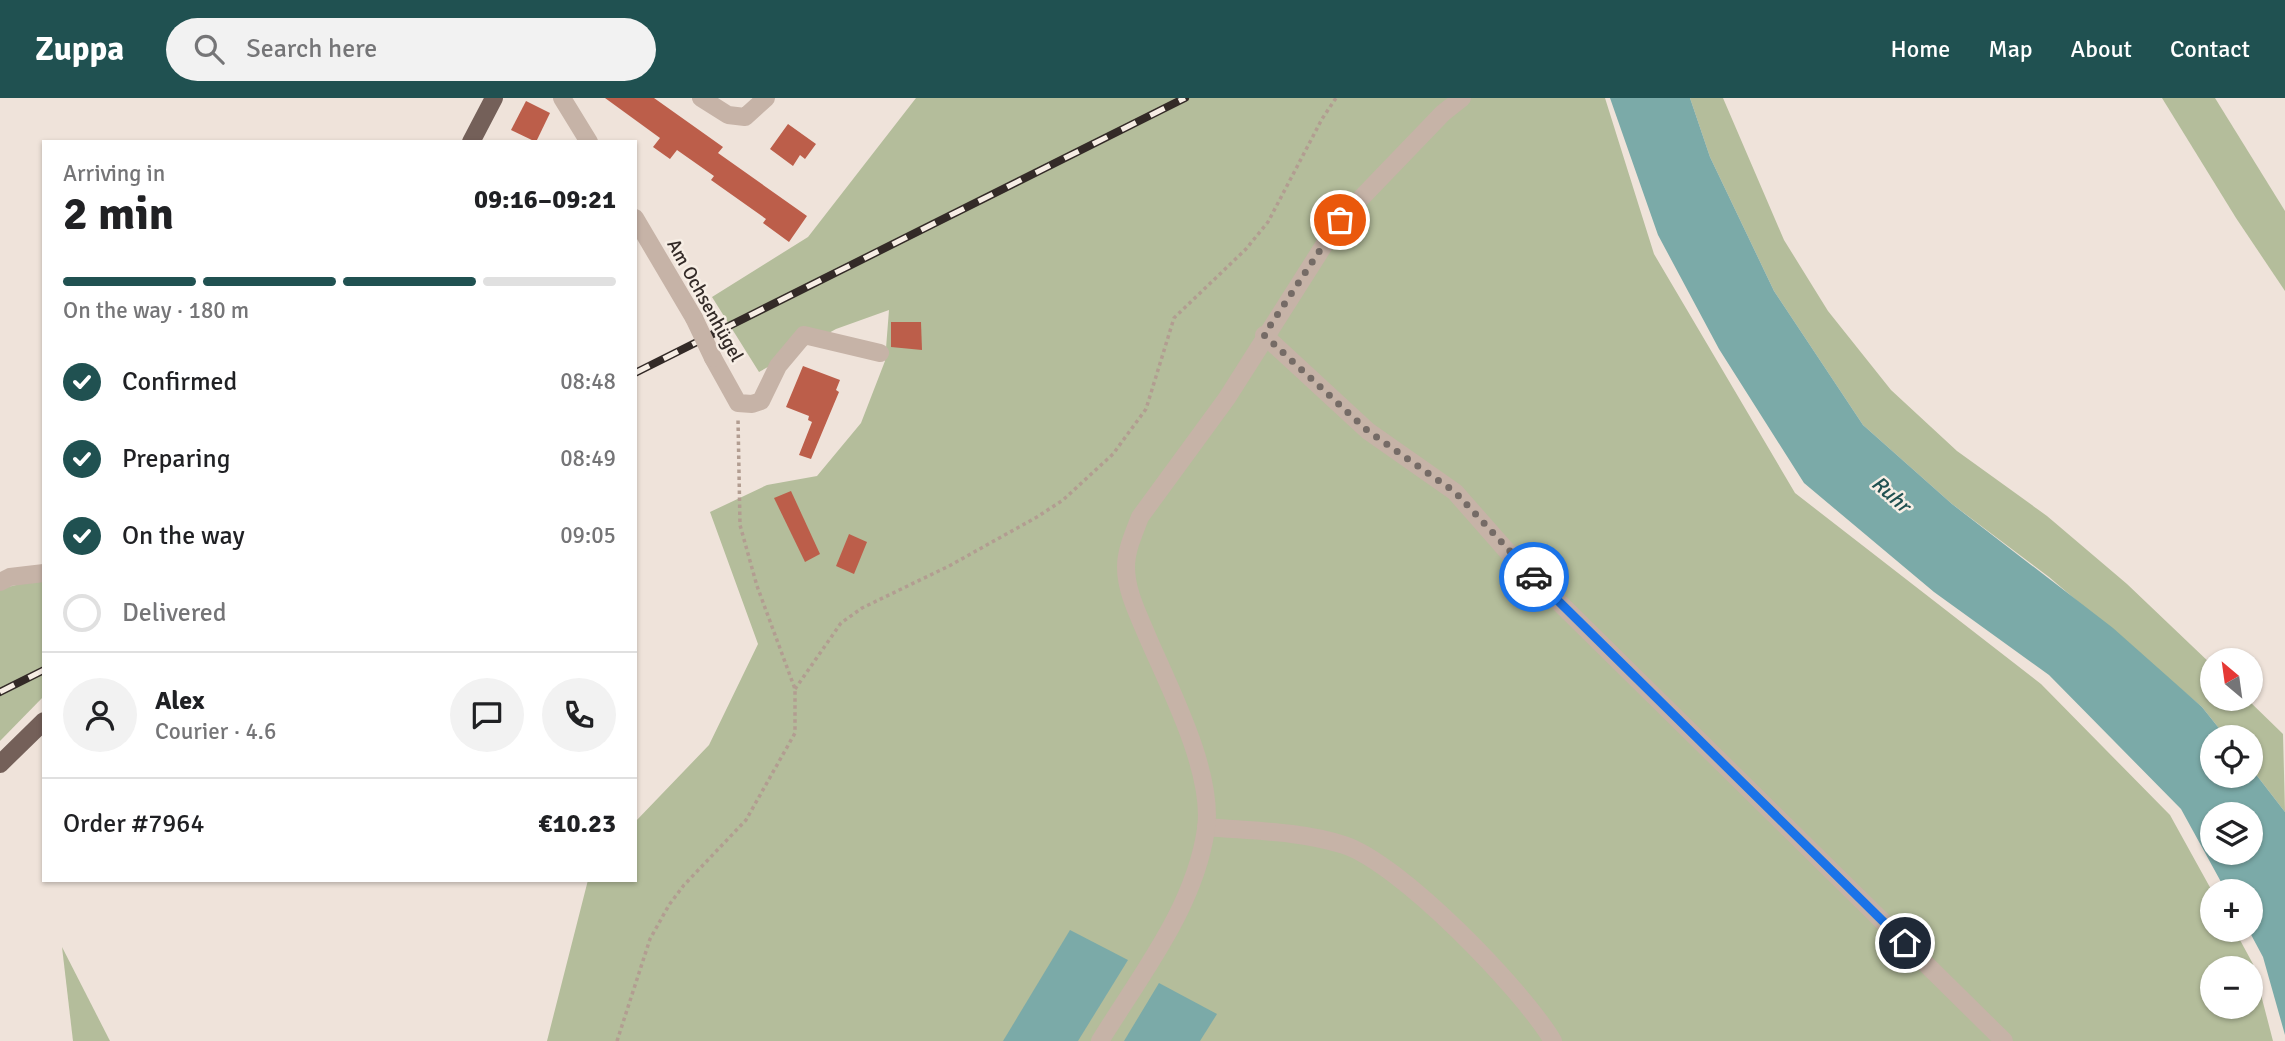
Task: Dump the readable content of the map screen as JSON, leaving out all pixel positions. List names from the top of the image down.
{
  "streets": {
    "street": ["Am Ochsenhügel"]
  },
  "water": ["Ruhr"],
  "north": "top left",
  "page": {
    "header": "Zuppa",
    "search": "Search here",
    "nav": [
      "Home",
      "Map",
      "About",
      "Contact"
    ],
    "heading": ["2 min", "Arriving in", "09:16–09:21"],
    "panel": [
      "Alex",
      "Courier · 4.6",
      "Order #7964",
      "€10.23"
    ],
    "bar": "On the way · 180 m",
    "list": [
      ["Confirmed", "08:48"],
      ["Preparing", "08:49"],
      ["On the way", "09:05"],
      "Delivered"
    ],
    "map_buttons": ["+", "−"]
  }
}
